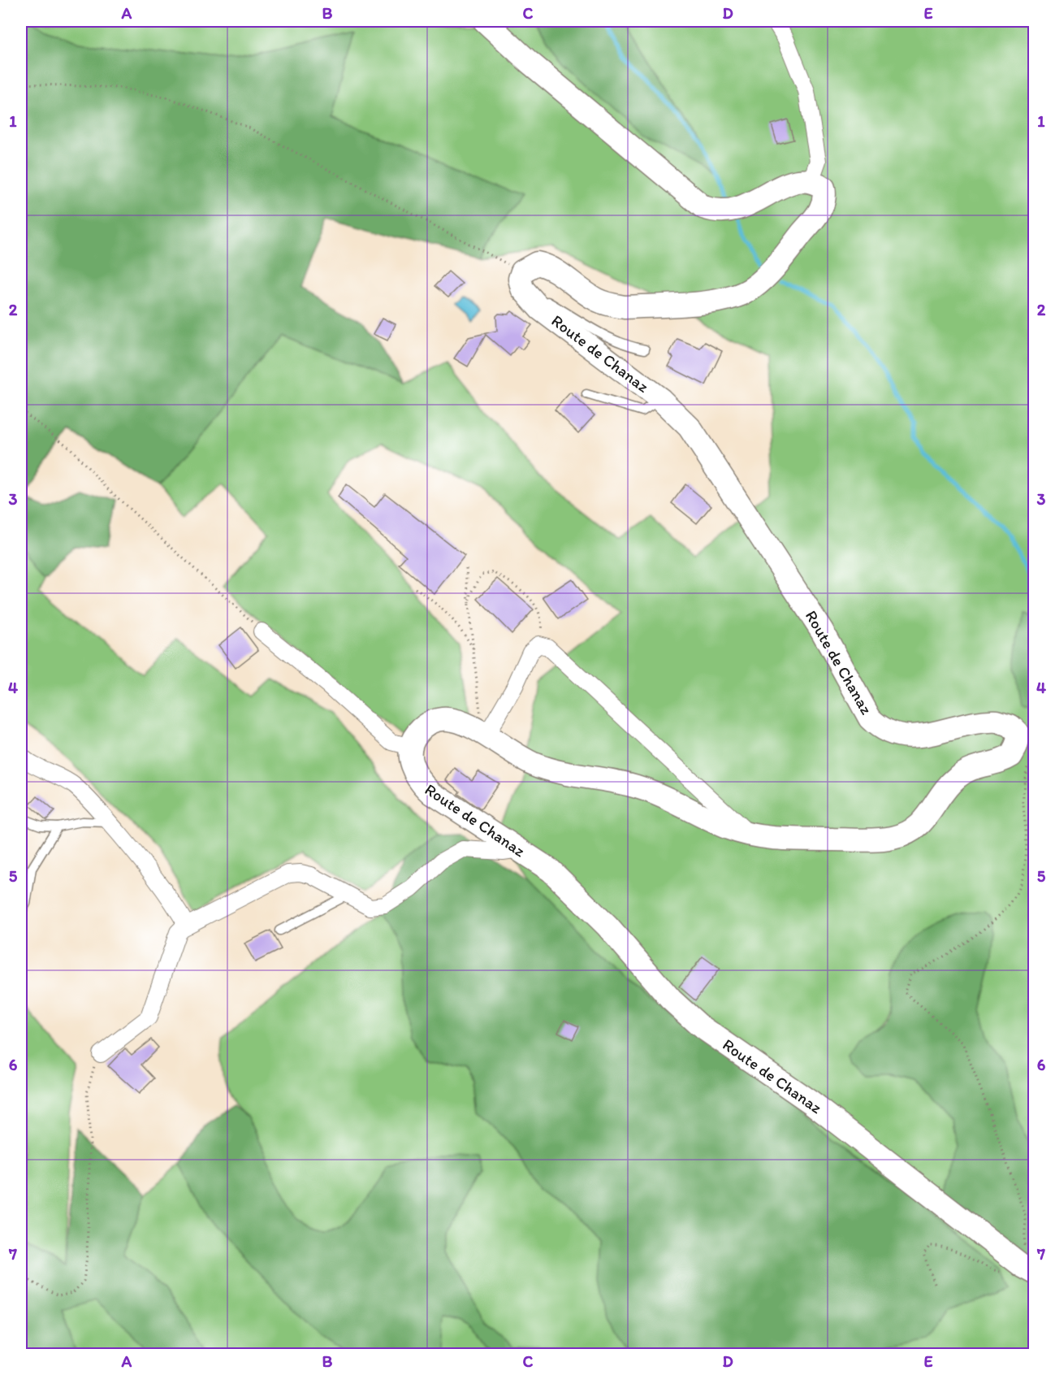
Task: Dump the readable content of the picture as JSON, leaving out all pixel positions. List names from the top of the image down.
{
  "streets": {
    "street": ["Route de Chanaz"]
  },
  "grid": {
    "columns": [
      "A",
      "B",
      "C",
      "D",
      "E"
    ],
    "rows": [
      "1",
      "2",
      "3",
      "4",
      "5",
      "6",
      "7"
    ]
  }
}
